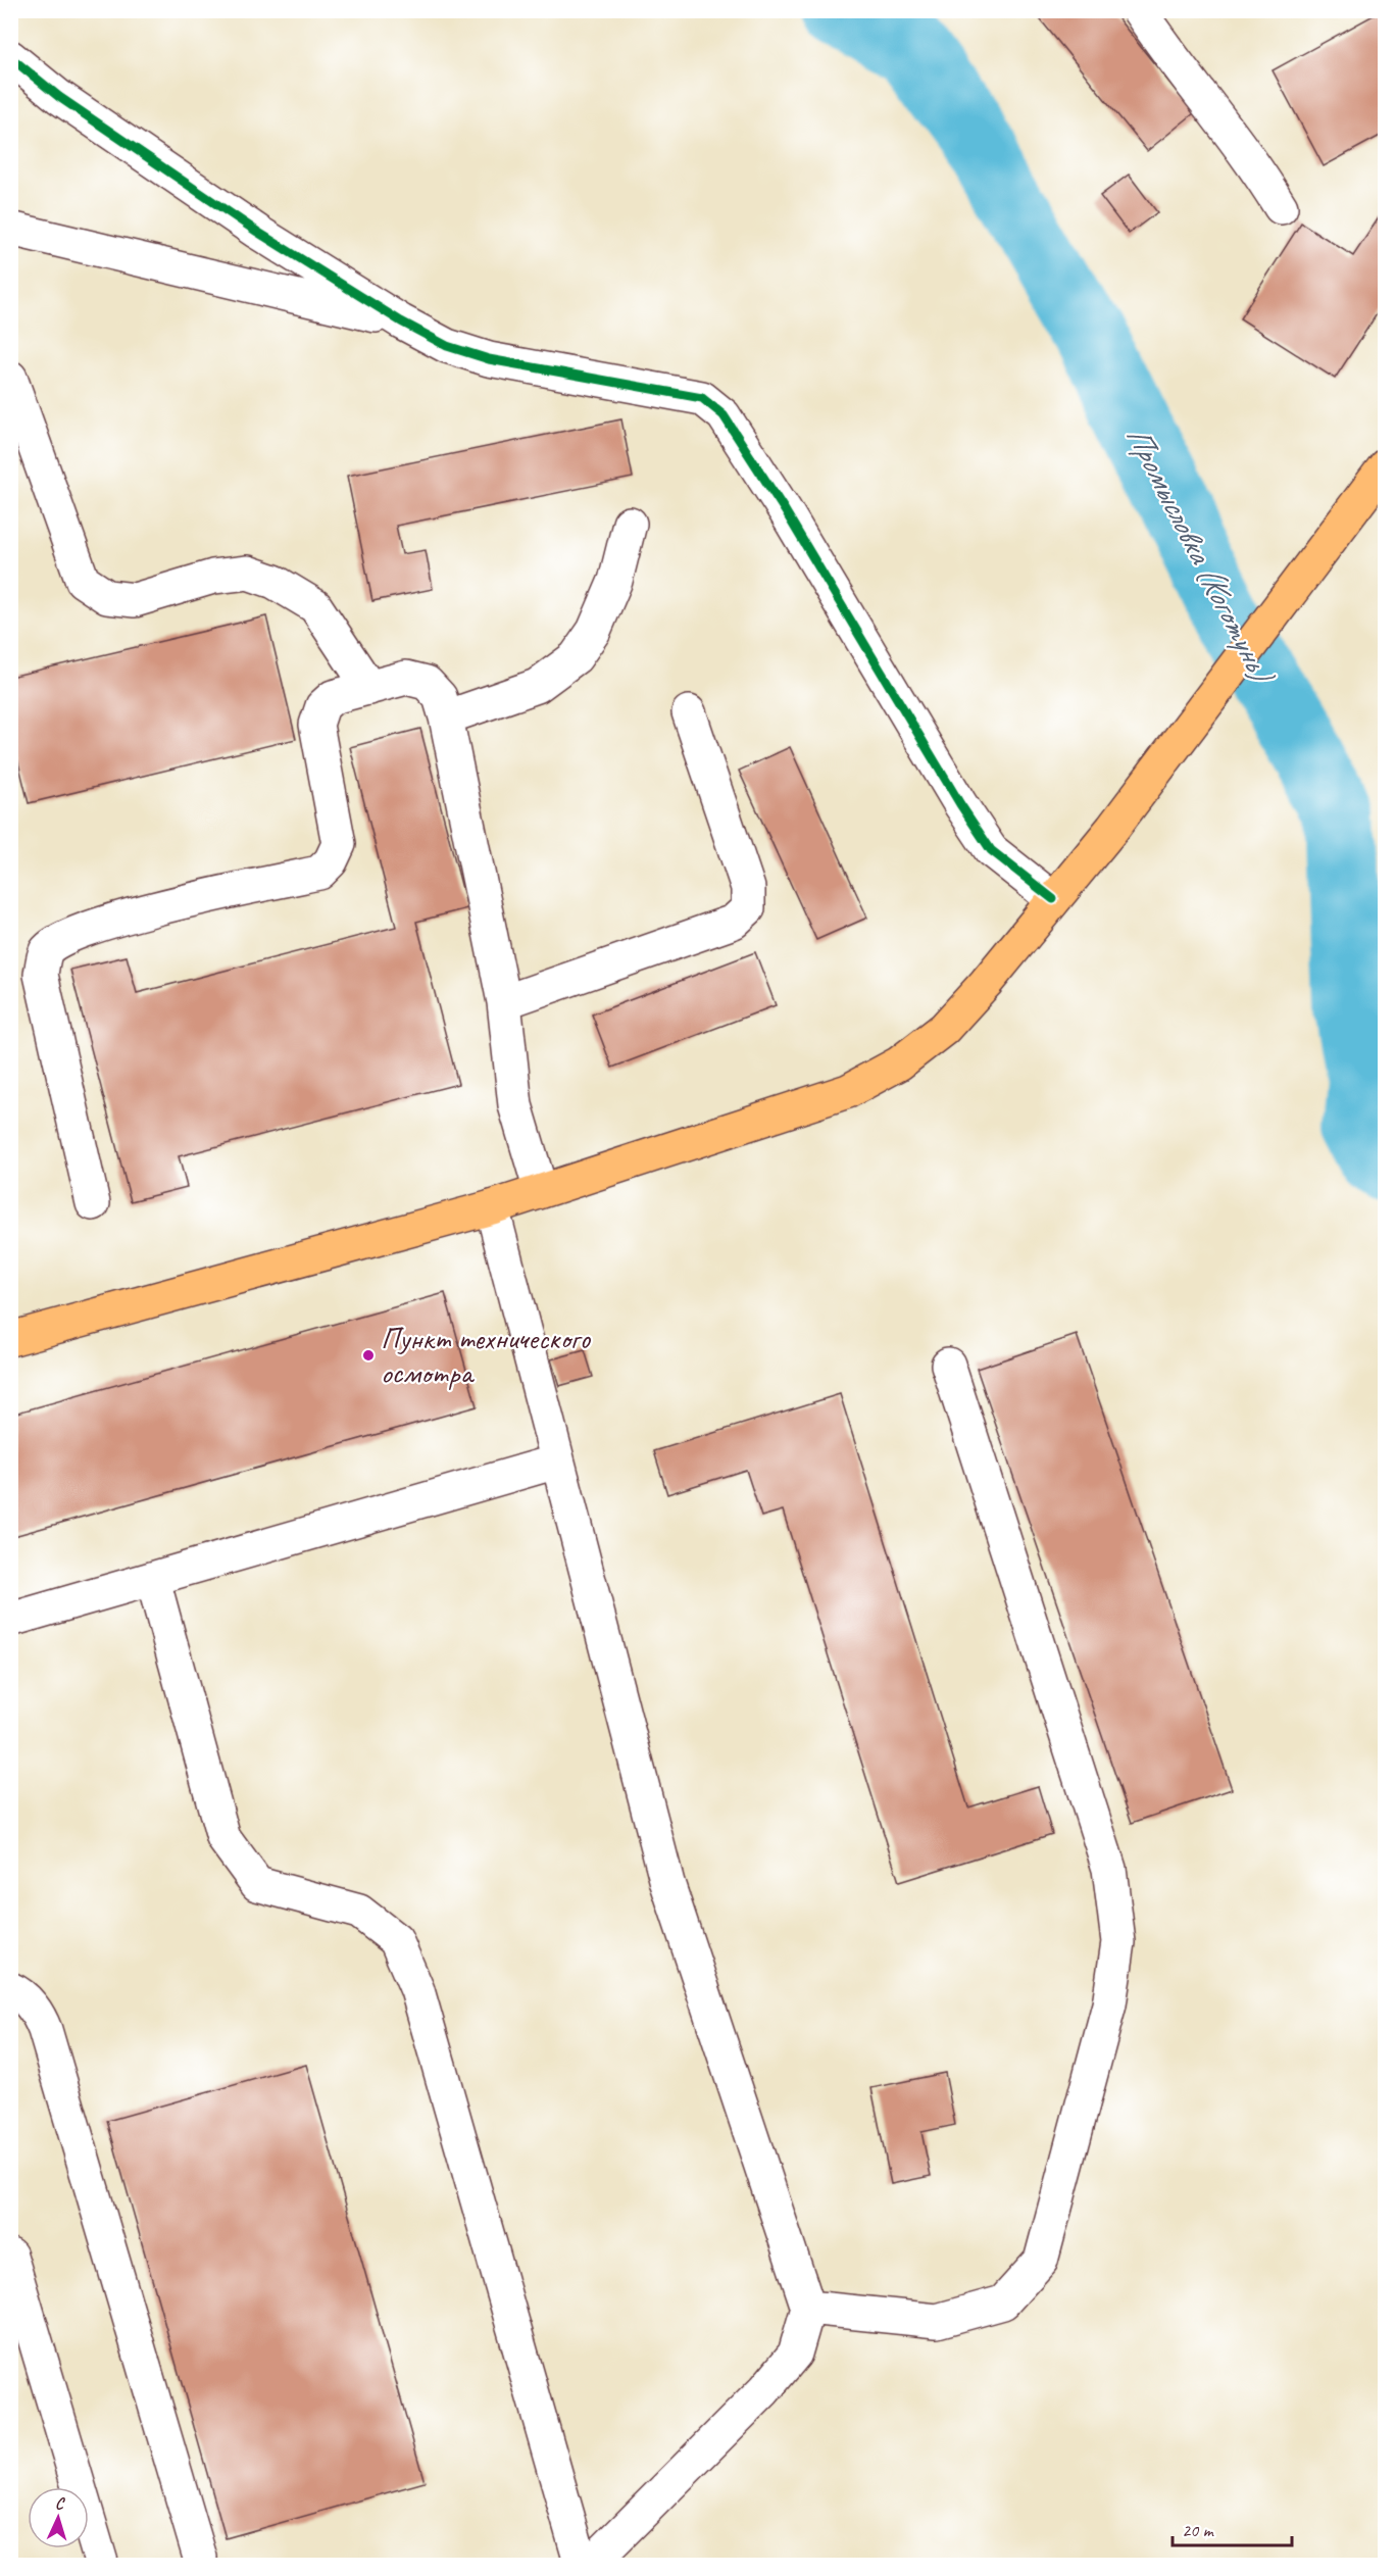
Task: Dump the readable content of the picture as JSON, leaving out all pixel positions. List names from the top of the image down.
{
  "water": ["Промысловка (Коготунь)"],
  "places": ["Пункт технического осмотра"],
  "scale_bar": "20 m",
  "north": "top"
}
